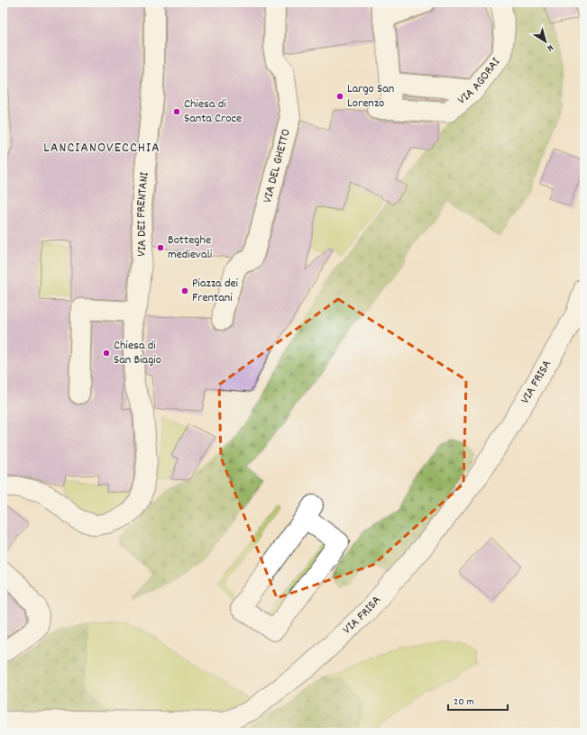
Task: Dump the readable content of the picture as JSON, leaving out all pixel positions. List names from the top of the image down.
{
  "streets": {
    "street": [
      "VIA AGORAI",
      "VIA DEL GHETTO",
      "VIA DEI FRENTANI",
      "VIA FRISA"
    ]
  },
  "districts": ["LANCIANOVECCHIA"],
  "places": [
    "Largo San Lorenzo",
    "Chiesa di Santa Croce",
    "Botteghe medievali",
    "Piazza dei Frentani",
    "Chiesa di San Biagio"
  ],
  "scale_bar": "20 m",
  "north": "bottom right"
}
